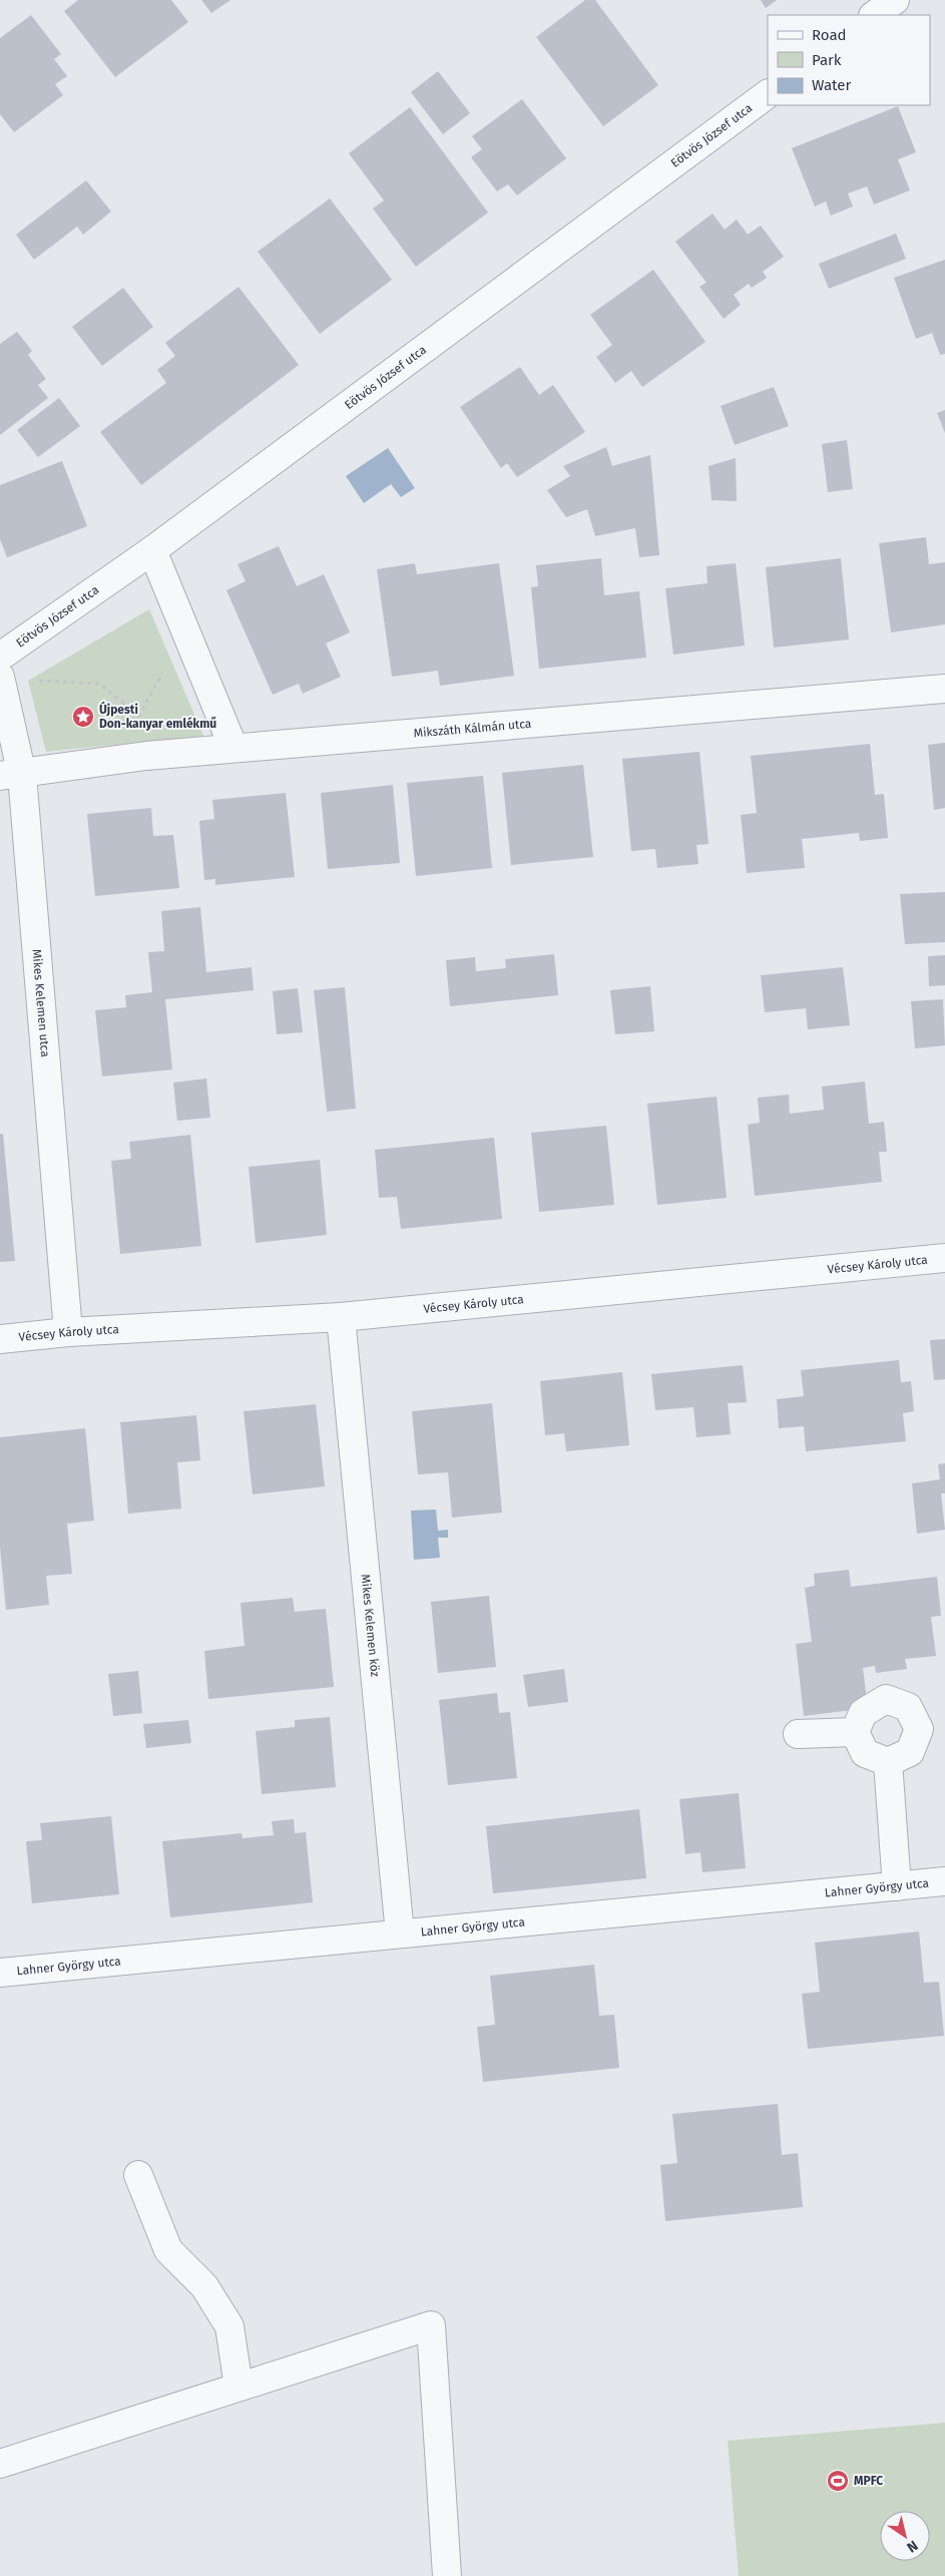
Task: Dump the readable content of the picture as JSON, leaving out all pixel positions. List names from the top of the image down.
{
  "streets": {
    "street": [
      "Eötvös József utca",
      "Mikszáth Kálmán utca",
      "Mikes Kelemen utca",
      "Vécsey Károly utca",
      "Mikes Kelemen köz",
      "Lahner György utca"
    ]
  },
  "crossings": [
    ["Mikszáth Kálmán utca", "Mikes Kelemen utca"],
    ["Mikes Kelemen utca", "Vécsey Károly utca"],
    ["Vécsey Károly utca", "Mikes Kelemen köz"],
    ["Mikes Kelemen köz", "Lahner György utca"]
  ],
  "places": {
    "place": ["Újpesti Don-kanyar emlékmű"],
    "sports": ["MPFC"]
  },
  "legend": ["Road", "Park", "Water"],
  "north": "bottom right"
}
